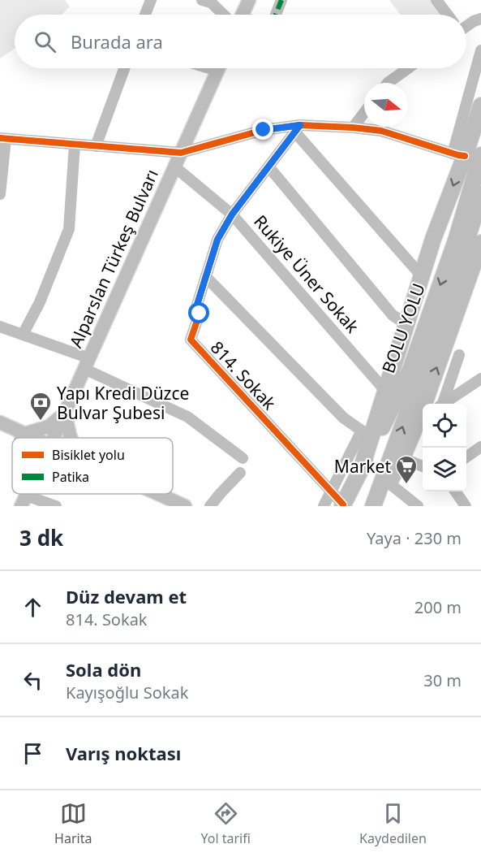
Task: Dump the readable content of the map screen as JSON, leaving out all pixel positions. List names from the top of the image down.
{
  "streets": {
    "highway": ["BOLU YOLU"],
    "main road": ["Alparslan Türkeş Bulvarı"],
    "street": ["Rukiye Üner Sokak", "814. Sokak"]
  },
  "crossings": [
    ["Alparslan Türkeş Bulvarı", "Rukiye Üner Sokak"],
    ["Rukiye Üner Sokak", "814. Sokak"],
    ["BOLU YOLU", "814. Sokak"]
  ],
  "places": {
    "bank": ["Yapı Kredi Düzce Bulvar Şubesi"],
    "supermarket": ["Market"]
  },
  "legend": ["Bisiklet yolu", "Patika"],
  "north": "right",
  "page": {
    "search": "Burada ara",
    "heading": ["3 dk", "Yaya · 230 m"],
    "list": [
      ["Düz devam et", "814. Sokak", "200 m"],
      ["Sola dön", "Kayışoğlu Sokak", "30 m"],
      "Varış noktası"
    ],
    "nav": ["Harita", "Yol tarifi", "Kaydedilen"]
  }
}
